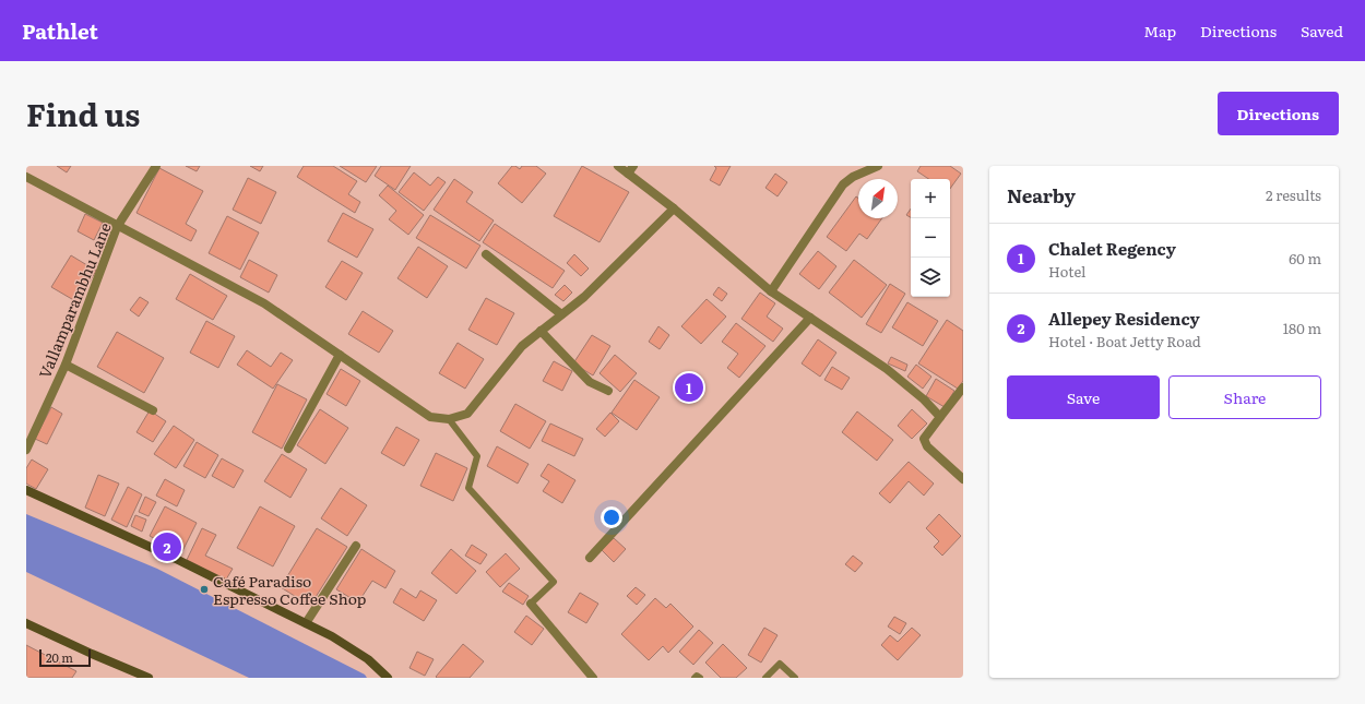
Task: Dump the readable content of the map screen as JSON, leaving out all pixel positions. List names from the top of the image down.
{
  "streets": {
    "street": ["Vallamparambhu Lane"]
  },
  "places": ["Café Paradiso Espresso Coffee Shop"],
  "scale_bar": "20 m",
  "north": "top right",
  "page": {
    "header": "Pathlet",
    "nav": ["Map", "Directions", "Saved"],
    "title": "Find us",
    "buttons": [
      "Directions",
      ["Save", "Share"]
    ],
    "heading": ["Nearby", "2 results"],
    "map_buttons": ["+", "−"],
    "list": [
      {
        "mark": "1",
        "name": "Chalet Regency",
        "note": "Hotel",
        "value": "60 m"
      },
      {
        "mark": "2",
        "name": "Allepey Residency",
        "note": "Hotel · Boat Jetty Road",
        "value": "180 m"
      }
    ],
    "pins": ["1", "2"],
    "scale": "20 m"
  }
}
